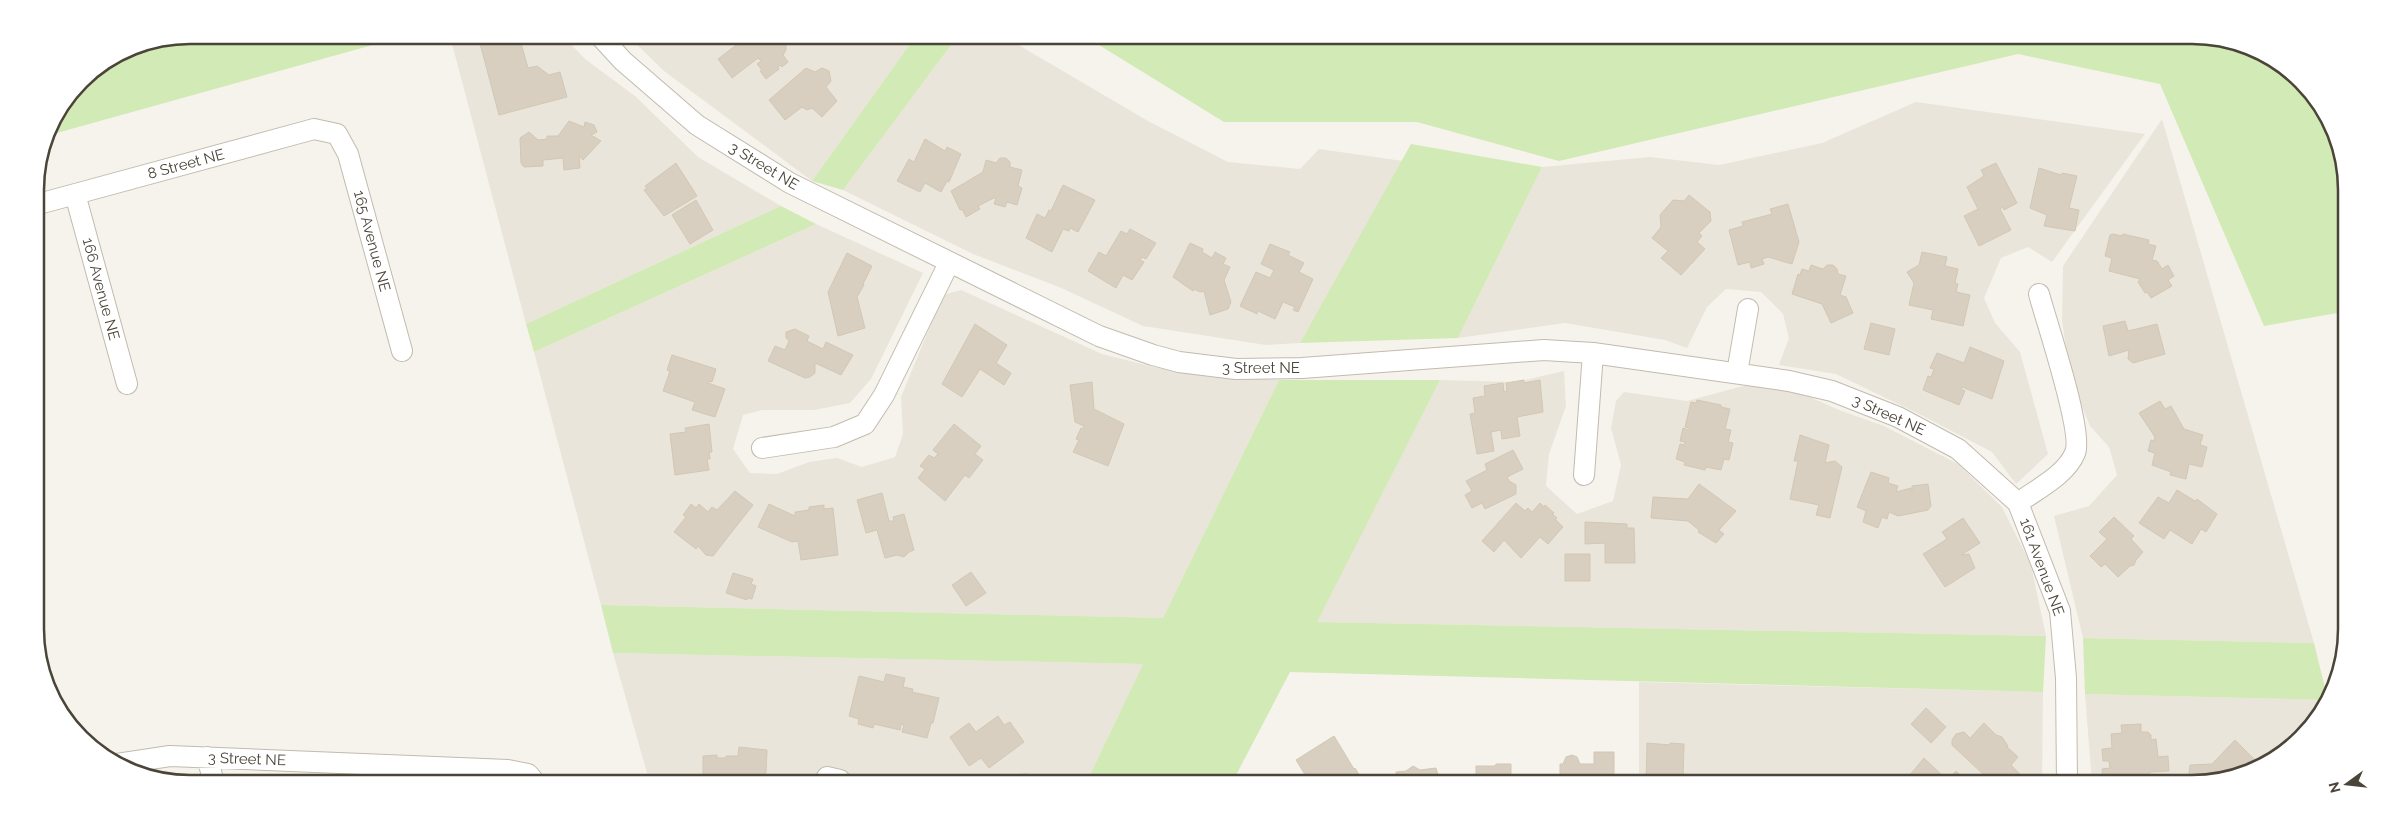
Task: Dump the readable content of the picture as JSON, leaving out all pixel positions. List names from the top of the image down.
{
  "streets": {
    "street": [
      "8 Street NE",
      "3 Street NE",
      "165 Avenue NE",
      "166 Avenue NE",
      "161 Avenue NE"
    ]
  },
  "crossings": [
    ["8 Street NE", "165 Avenue NE"],
    ["8 Street NE", "166 Avenue NE"],
    ["3 Street NE", "161 Avenue NE"]
  ],
  "north": "left"
}
